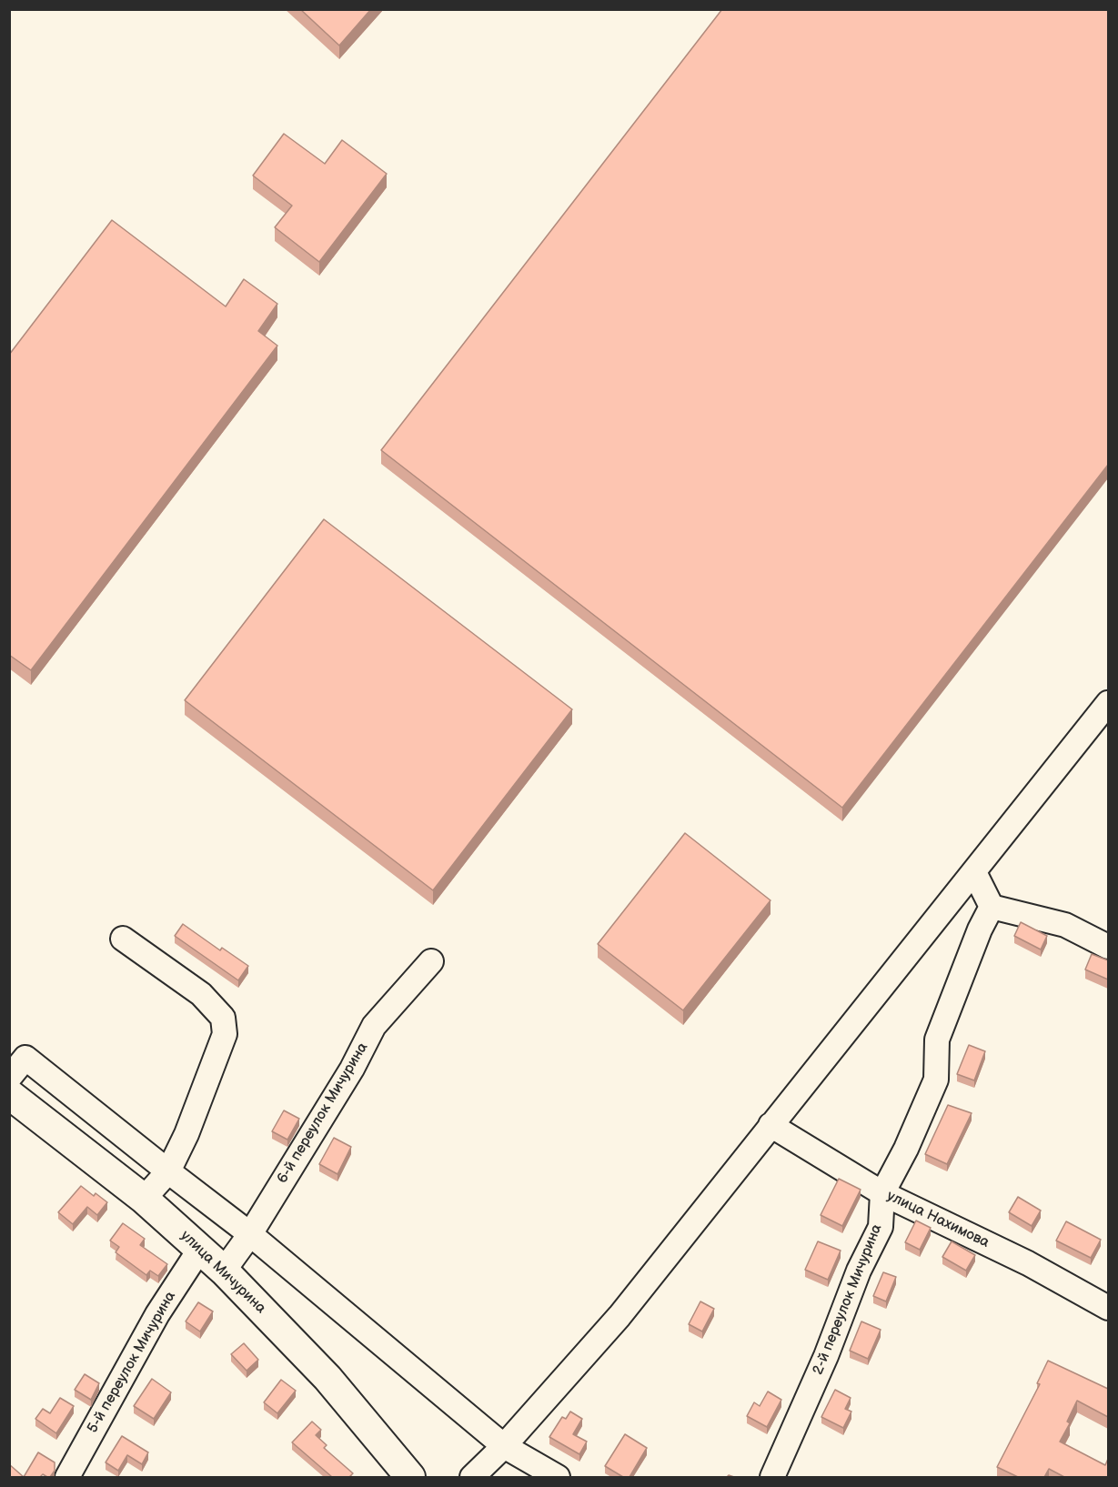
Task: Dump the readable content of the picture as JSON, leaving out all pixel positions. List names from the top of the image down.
{
  "streets": {
    "main road": ["улица Мичурина"],
    "street": [
      "6-й переулок Мичурина",
      "улица Нахимова",
      "2-й переулок Мичурина",
      "5-й переулок Мичурина"
    ]
  },
  "crossings": [
    ["6-й переулок Мичурина", "улица Мичурина"],
    ["улица Нахимова", "2-й переулок Мичурина"],
    ["улица Мичурина", "5-й переулок Мичурина"]
  ]
}
